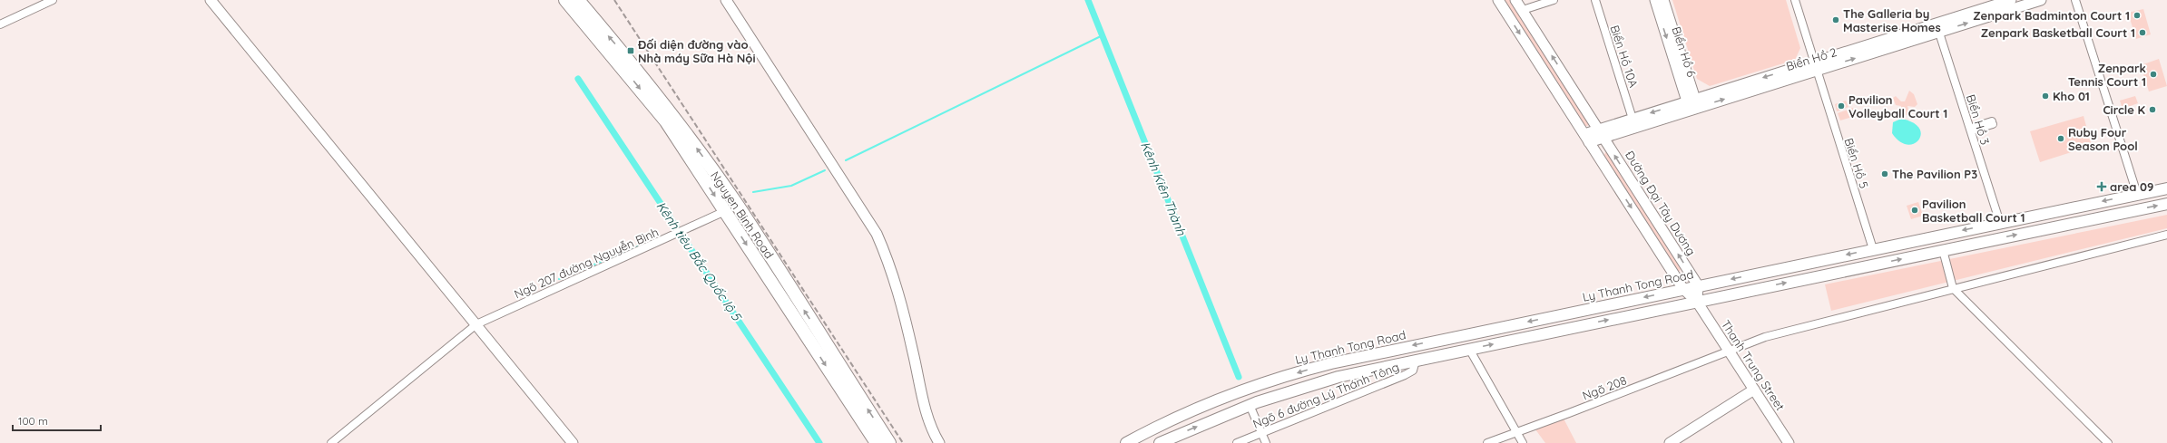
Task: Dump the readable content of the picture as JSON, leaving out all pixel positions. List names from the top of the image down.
{
  "streets": {
    "highway": ["Nguyen Binh Road"],
    "main road": ["Ly Thanh Tong Road"],
    "street": [
      "Biển Hồ 6",
      "Biển Hồ 10A",
      "Biển Hồ 2",
      "Biển Hồ 3",
      "Biển Hồ 5",
      "Đường Đại Tây Dương",
      "Ngõ 207 đường Nguyễn Bình",
      "Thanh Trung Street",
      "Ngõ 208",
      "Ngõ 6 đường Lý Thánh Tông"
    ]
  },
  "crossings": [
    ["Biển Hồ 6", "Biển Hồ 2"],
    ["Biển Hồ 10A", "Biển Hồ 2"],
    ["Biển Hồ 2", "Biển Hồ 3"],
    ["Biển Hồ 2", "Biển Hồ 5"],
    ["Biển Hồ 2", "Đường Đại Tây Dương"],
    ["Biển Hồ 3", "Ly Thanh Tong Road"],
    ["Biển Hồ 5", "Ly Thanh Tong Road"],
    ["Đường Đại Tây Dương", "Ly Thanh Tong Road"],
    ["Nguyen Binh Road", "Ngõ 207 đường Nguyễn Bình"],
    ["Thanh Trung Street", "Ngõ 208"]
  ],
  "water": ["Kênh Kiên Thành", "Kênh tiêu Bắc Quốc lộ 5"],
  "places": {
    "other": [
      "Zenpark Badminton Court 1",
      "The Galleria by Masterise Homes",
      "Zenpark Basketball Court 1",
      "Zenpark Tennis Court 1",
      "Kho 01",
      "Pavilion Volleyball Court 1",
      "Circle K",
      "Ruby Four Season Pool",
      "The Pavilion P3",
      "Pavilion Basketball Court 1"
    ],
    "transit": ["Đối diện đường vào Nhà máy Sữa Hà Nội"],
    "health": ["area 09"]
  },
  "scale_bar": "100 m"
}
